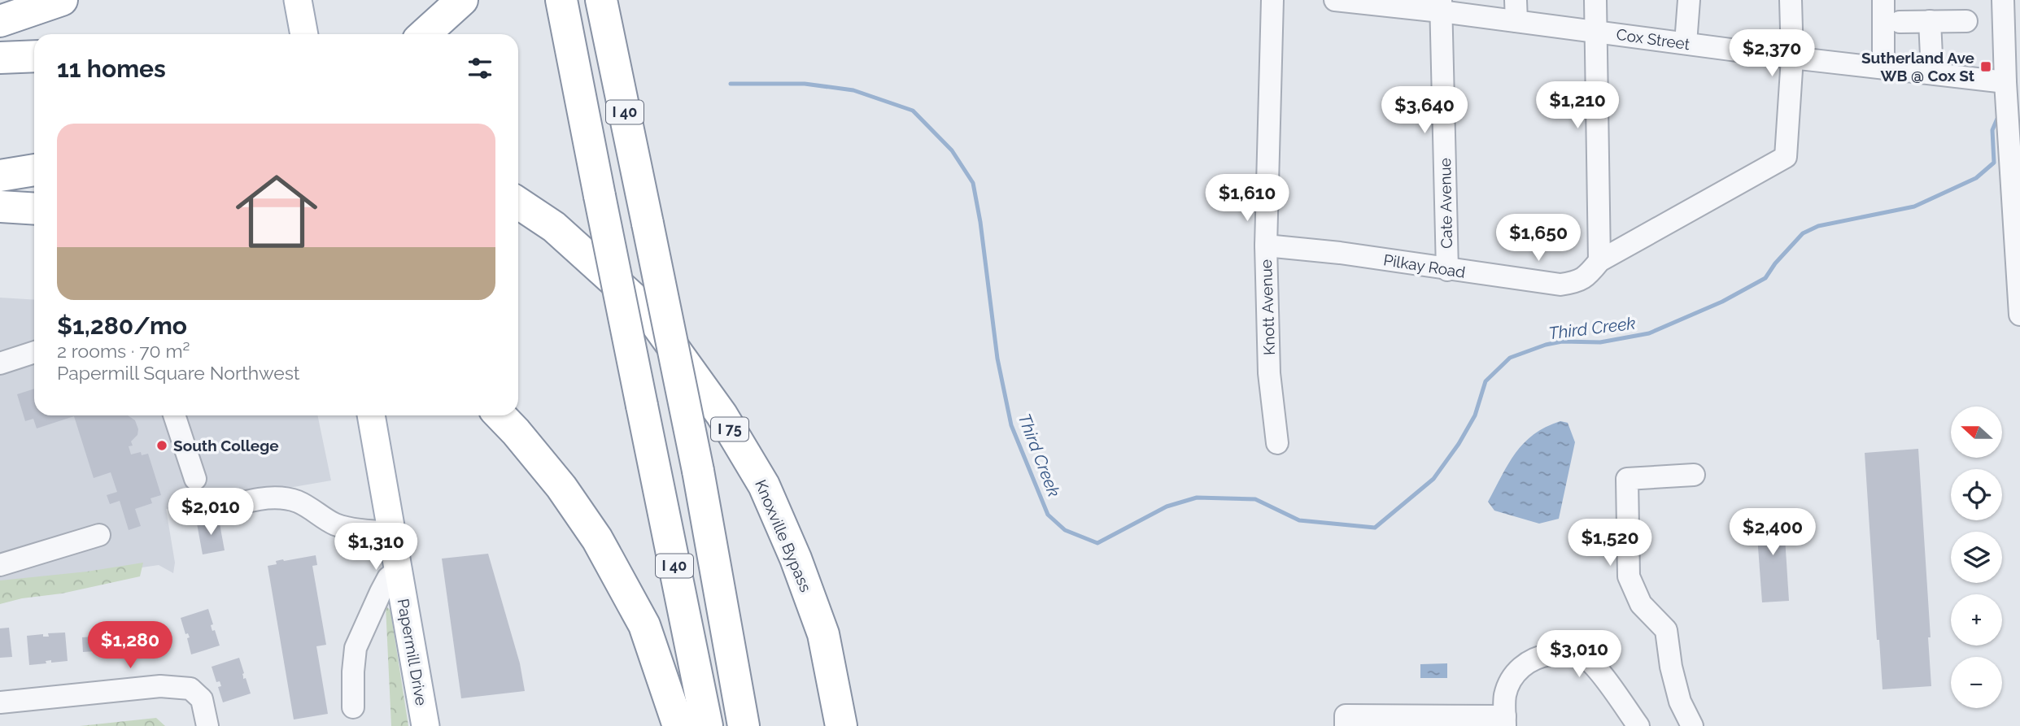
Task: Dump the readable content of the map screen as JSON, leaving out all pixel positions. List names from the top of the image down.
{
  "streets": {
    "highway": ["I 40", "I 75", "Knoxville Bypass"],
    "main road": ["Papermill Drive"],
    "street": [
      "Cox Street",
      "Cate Avenue",
      "Pilkay Road",
      "Knott Avenue"
    ]
  },
  "crossings": [
    ["Cox Street", "Cate Avenue"],
    ["Cox Street", "Pilkay Road"],
    ["Cate Avenue", "Pilkay Road"],
    ["Pilkay Road", "Knott Avenue"]
  ],
  "water": ["Third Creek"],
  "places": {
    "transit": ["Sutherland Ave WB @ Cox St"],
    "other": ["South College"]
  },
  "north": "left",
  "page": {
    "price": [
      "$2,370",
      "$1,210",
      "$3,640",
      "$1,610",
      "$1,650",
      "$2,010",
      "$2,400",
      "$1,520",
      "$1,310",
      "$1,280",
      "$3,010"
    ],
    "heading": "11 homes",
    "list": [
      {
        "name": "$1,280/mo",
        "note": "2 rooms · 70 m² · Papermill Square Northwest"
      }
    ],
    "map_buttons": ["+", "−"]
  }
}
